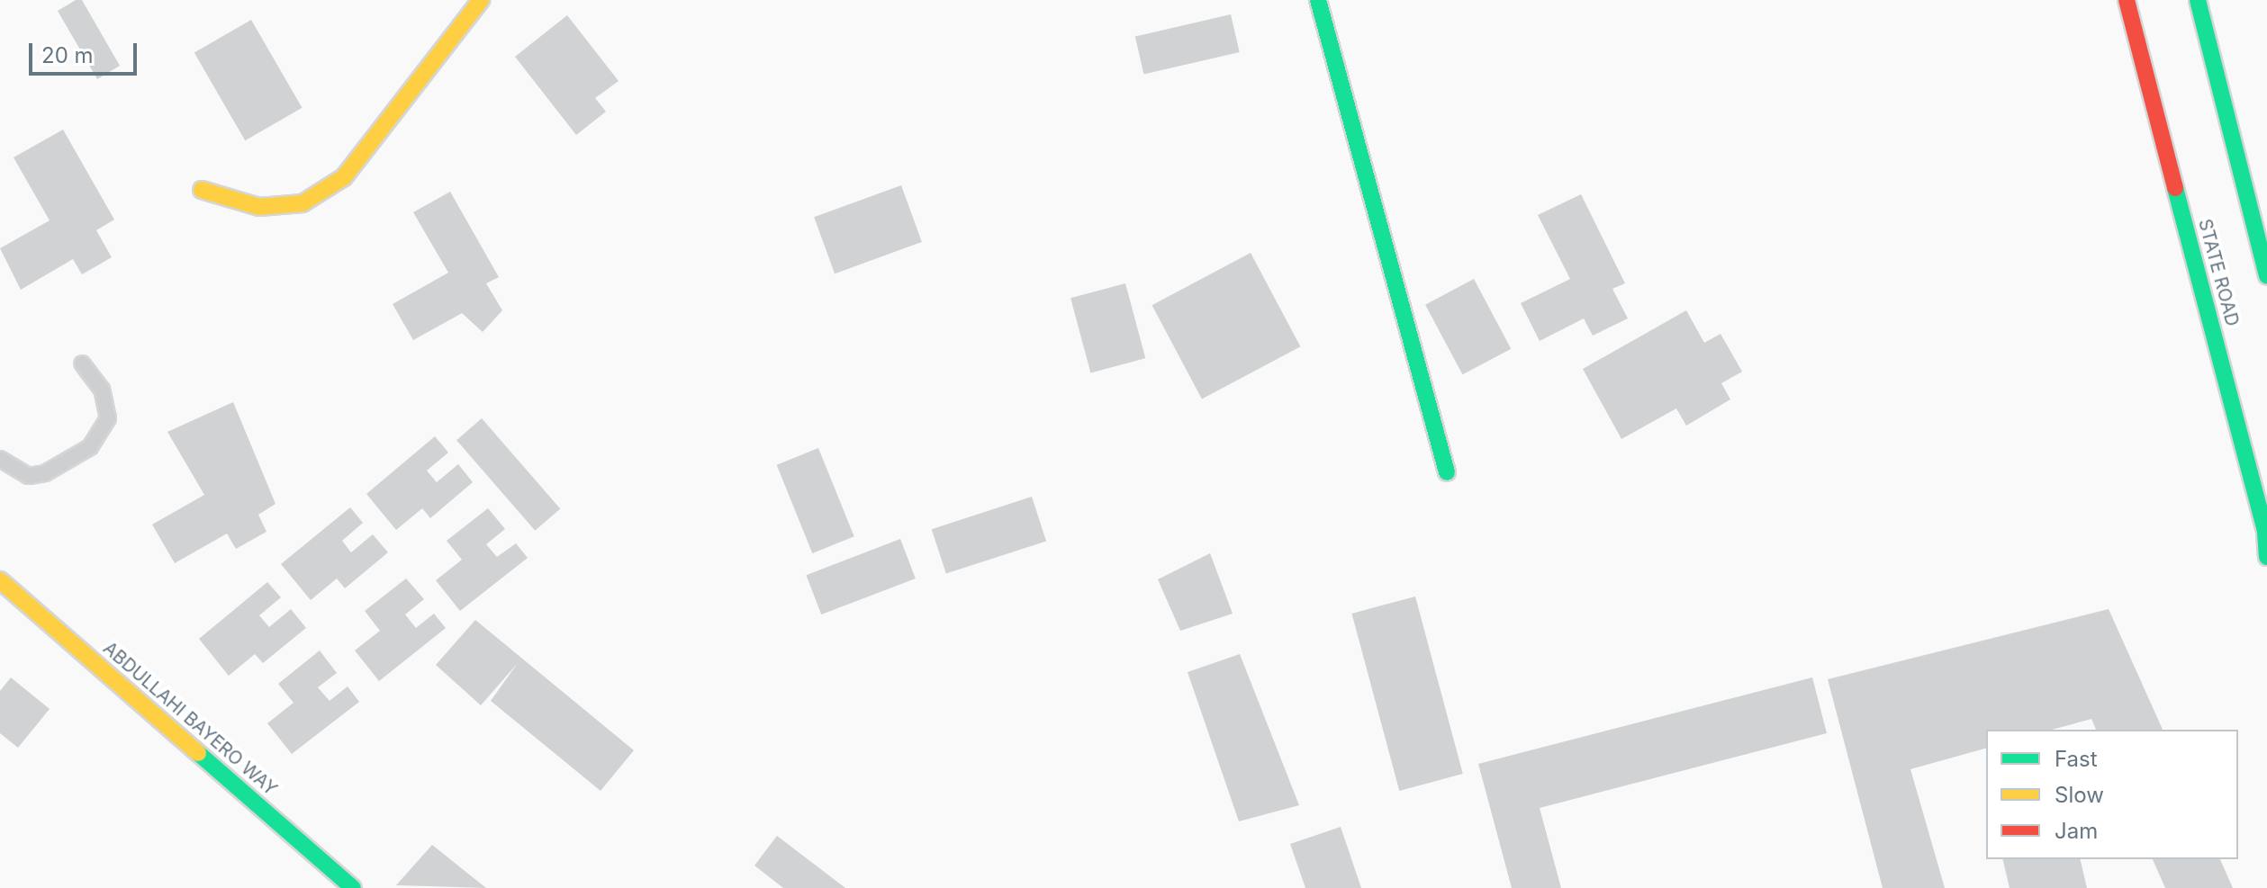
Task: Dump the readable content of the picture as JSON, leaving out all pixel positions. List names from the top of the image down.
{
  "streets": {
    "street": ["STATE ROAD", "ABDULLAHI BAYERO WAY"]
  },
  "legend": ["Fast", "Slow", "Jam"],
  "scale_bar": "20 m"
}
